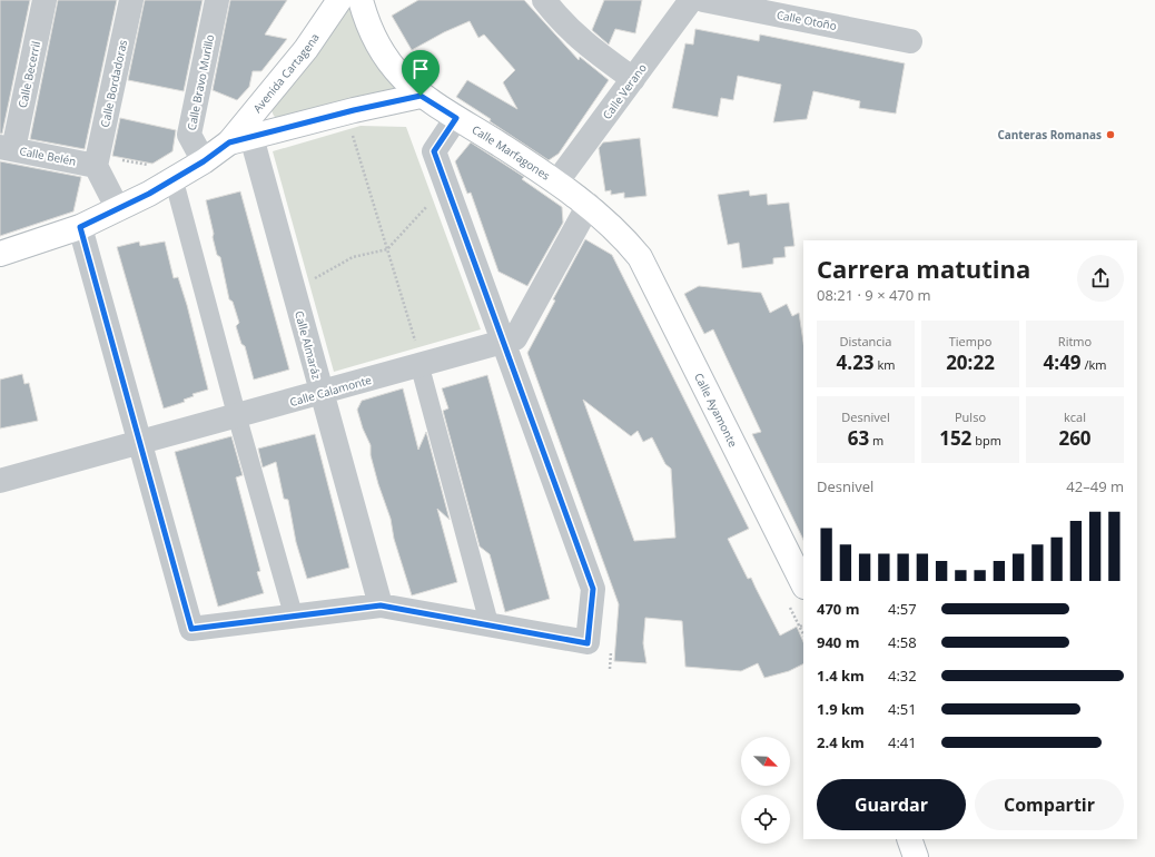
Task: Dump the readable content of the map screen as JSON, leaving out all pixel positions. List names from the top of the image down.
{
  "streets": {
    "main road": ["Avenida Cartagena", "Calle Marfagones", "Calle Ayamonte"],
    "street": [
      "Calle Otoño",
      "Calle Becerril",
      "Calle Bravo Murillo",
      "Calle Bordadoras",
      "Calle Verano",
      "Calle Belén",
      "Calle Almaráz",
      "Calle Calamonte"
    ]
  },
  "crossings": [
    ["Avenida Cartagena", "Calle Bravo Murillo"],
    ["Avenida Cartagena", "Calle Marfagones"],
    ["Avenida Cartagena", "Calle Almaráz"],
    ["Calle Becerril", "Calle Belén"],
    ["Calle Bordadoras", "Calle Belén"],
    ["Calle Verano", "Calle Marfagones"],
    ["Calle Marfagones", "Calle Calamonte"],
    ["Calle Marfagones", "Calle Ayamonte"],
    ["Calle Almaráz", "Calle Calamonte"]
  ],
  "places": ["Canteras Romanas"],
  "north": "bottom right",
  "page": {
    "heading": ["Carrera matutina", "08:21 · 9 × 470 m"],
    "stats": [
      ["Distancia", "4.23 km"],
      ["Tiempo", "20:22"],
      ["Ritmo", "4:49 /km"],
      ["Desnivel", "63 m"],
      ["Pulso", "152 bpm"],
      ["kcal", "260"]
    ],
    "chart": ["Desnivel", "42–49 m"],
    "list": [
      {
        "name": "470 m",
        "note": "4:57"
      },
      {
        "name": "940 m",
        "note": "4:58"
      },
      {
        "name": "1.4 km",
        "note": "4:32"
      },
      {
        "name": "1.9 km",
        "note": "4:51"
      },
      {
        "name": "2.4 km",
        "note": "4:41"
      }
    ],
    "buttons": ["Guardar", "Compartir"]
  }
}
